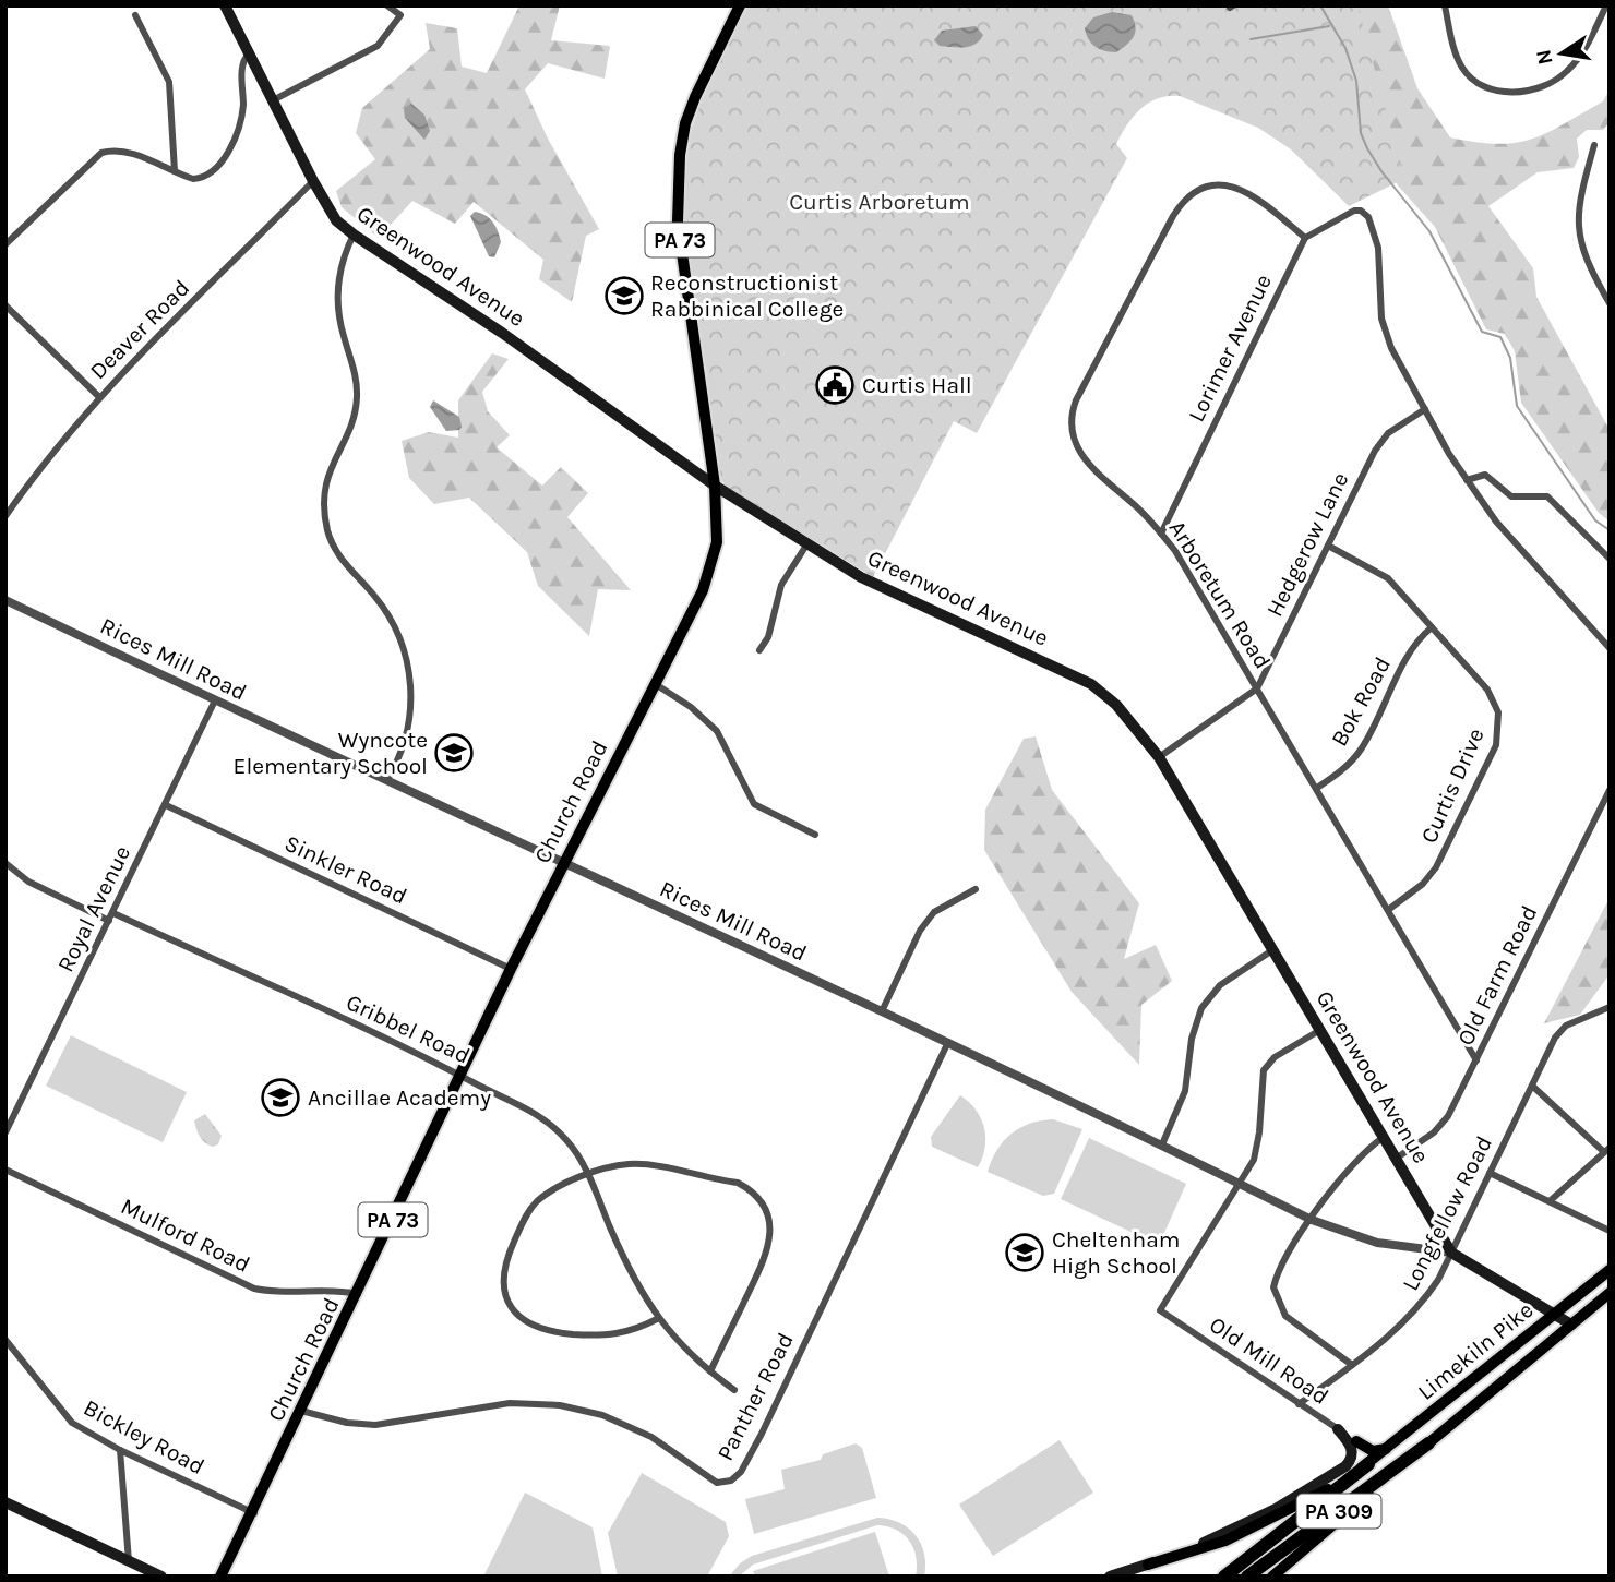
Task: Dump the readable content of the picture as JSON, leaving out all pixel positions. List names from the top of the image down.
{
  "streets": {
    "highway": ["PA 309"],
    "main road": [
      "PA 73",
      "Greenwood Avenue",
      "Church Road",
      "Limekiln Pike"
    ],
    "street": [
      "Deaver Road",
      "Lorimer Avenue",
      "Hedgerow Lane",
      "Arboretum Road",
      "Rices Mill Road",
      "Bok Road",
      "Curtis Drive",
      "Sinkler Road",
      "Royal Avenue",
      "Old Farm Road",
      "Gribbel Road",
      "Longfellow Road",
      "Mulford Road",
      "Old Mill Road",
      "Panther Road",
      "Bickley Road"
    ]
  },
  "crossings": [
    ["Greenwood Avenue", "Deaver Road"],
    ["Greenwood Avenue", "Hedgerow Lane"],
    ["Greenwood Avenue", "Rices Mill Road"],
    ["Greenwood Avenue", "Church Road"],
    ["Greenwood Avenue", "Old Farm Road"],
    ["Greenwood Avenue", "Longfellow Road"],
    ["Greenwood Avenue", "Limekiln Pike"],
    ["Lorimer Avenue", "Arboretum Road"],
    ["Hedgerow Lane", "Arboretum Road"],
    ["Hedgerow Lane", "Curtis Drive"],
    ["Arboretum Road", "Bok Road"],
    ["Arboretum Road", "Curtis Drive"],
    ["Arboretum Road", "Old Farm Road"],
    ["Rices Mill Road", "Church Road"],
    ["Rices Mill Road", "Royal Avenue"],
    ["Rices Mill Road", "Longfellow Road"],
    ["Rices Mill Road", "Old Mill Road"],
    ["Rices Mill Road", "Panther Road"],
    ["Bok Road", "Curtis Drive"],
    ["Church Road", "Sinkler Road"],
    ["Church Road", "Gribbel Road"],
    ["Church Road", "Mulford Road"],
    ["Church Road", "Panther Road"],
    ["Church Road", "Bickley Road"],
    ["Sinkler Road", "Royal Avenue"],
    ["Royal Avenue", "Gribbel Road"],
    ["Longfellow Road", "Old Mill Road"],
    ["Limekiln Pike", "PA 309"]
  ],
  "parks": ["Curtis Arboretum"],
  "places": {
    "school or university": [
      "Reconstructionist Rabbinical College",
      "Wyncote Elementary School",
      "Ancillae Academy",
      "Cheltenham High School"
    ],
    "public building": ["Curtis Hall"]
  },
  "north": "left"
}
